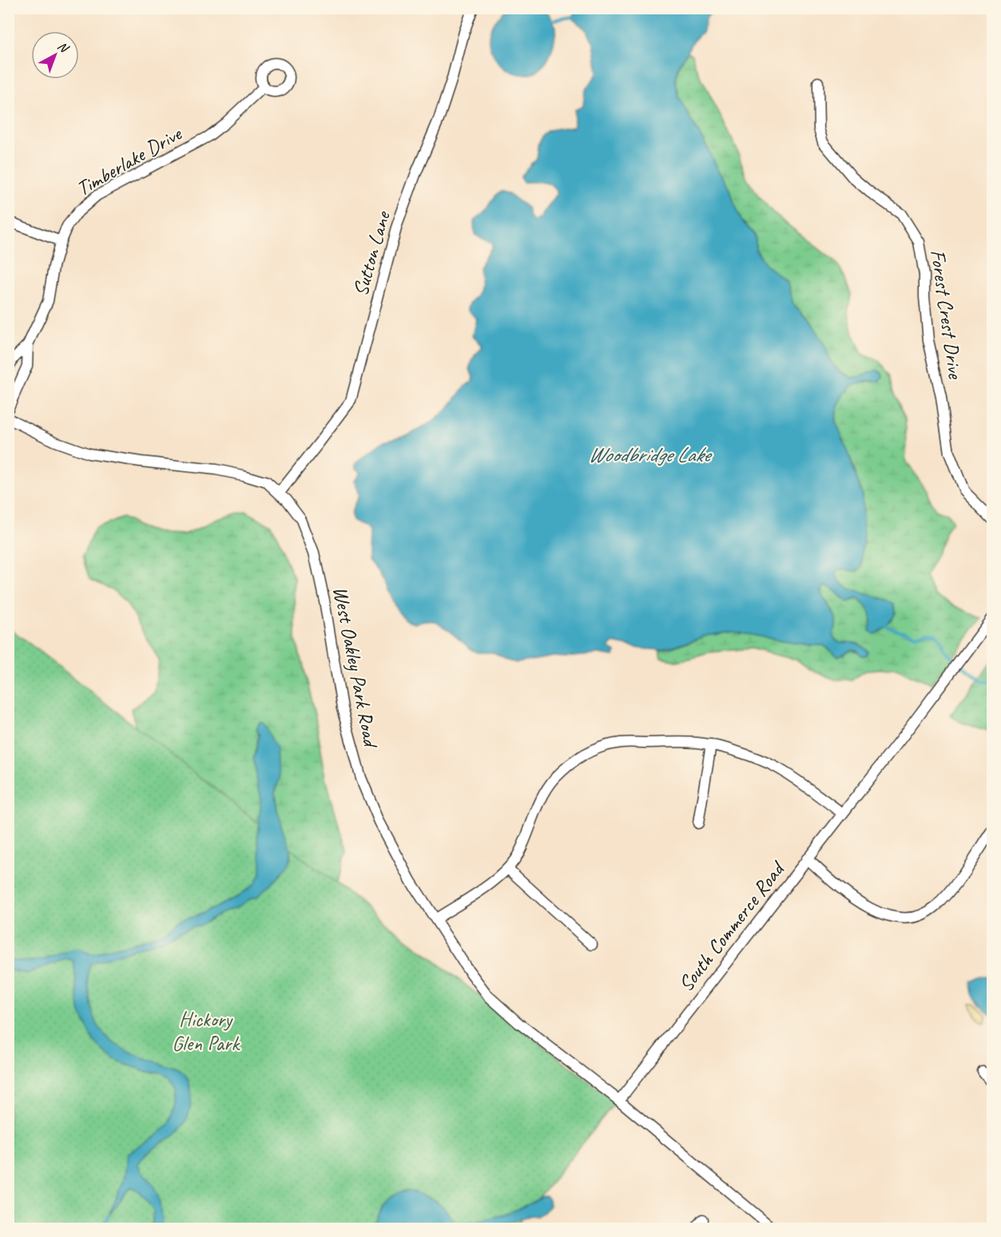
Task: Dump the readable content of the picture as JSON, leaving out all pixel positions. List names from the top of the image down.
{
  "streets": {
    "street": [
      "Timberlake Drive",
      "Sutton Lane",
      "Forest Crest Drive",
      "West Oakley Park Road",
      "South Commerce Road"
    ]
  },
  "crossings": [
    ["Sutton Lane", "West Oakley Park Road"],
    ["West Oakley Park Road", "South Commerce Road"]
  ],
  "water": ["Woodbridge Lake"],
  "parks": ["Hickory Glen Park"],
  "north": "top right"
}
